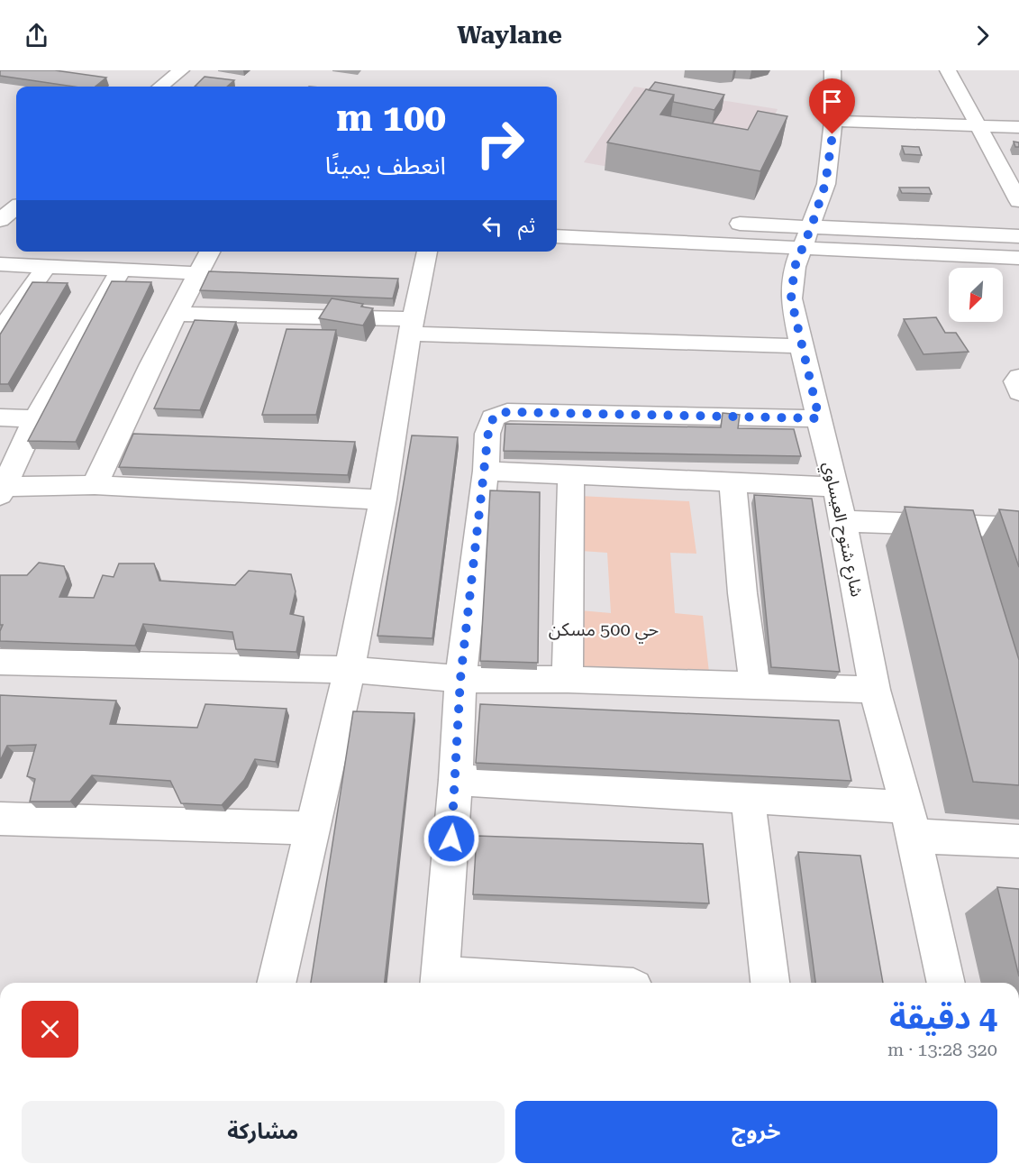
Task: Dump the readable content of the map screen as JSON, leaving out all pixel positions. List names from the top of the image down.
{
  "streets": {
    "street": ["شارع شتوح العيساوي"]
  },
  "districts": ["حي 500 مسكن"],
  "north": "bottom left",
  "page": {
    "header": "Waylane",
    "turn": ["100 m", "انعطف يمينًا"],
    "then": "ثم",
    "heading": ["4 دقيقة", "320 m · 13:28"],
    "buttons": ["خروج", "مشاركة"]
  }
}
